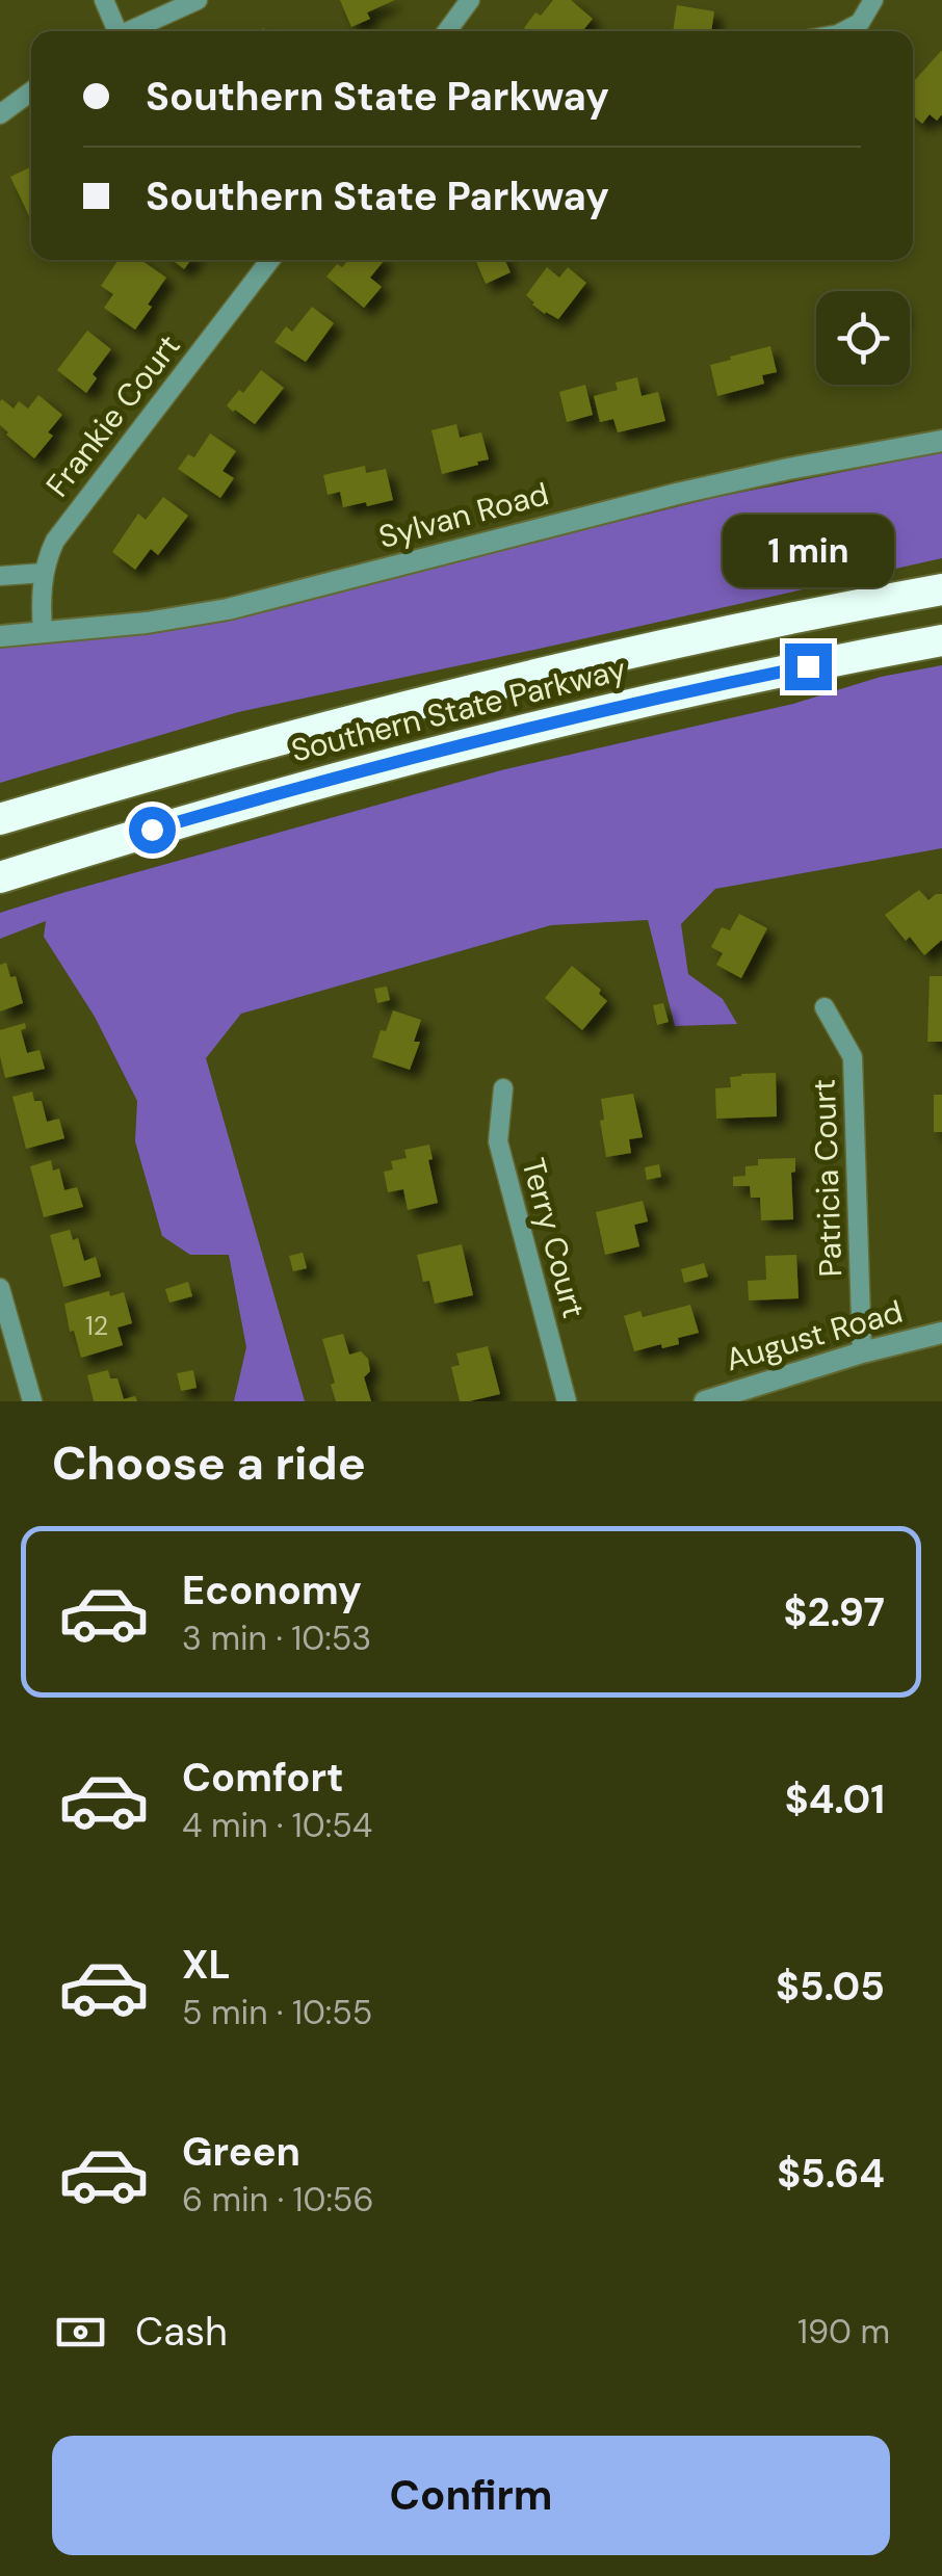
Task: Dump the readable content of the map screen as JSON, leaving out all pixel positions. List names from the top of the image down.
{
  "streets": {
    "highway": ["Southern State Parkway"],
    "street": [
      "Frankie Court",
      "Sylvan Road",
      "Patricia Court",
      "Terry Court",
      "August Road"
    ]
  },
  "crossings": [
    ["Frankie Court", "Sylvan Road"],
    ["Patricia Court", "August Road"]
  ],
  "house_numbers": ["12"],
  "page": {
    "banner": ["Southern State Parkway", "Southern State Parkway"],
    "bubble": "1 min",
    "heading": "Choose a ride",
    "list": [
      {
        "name": "Economy",
        "note": "3 min · 10:53",
        "value": "$2.97"
      },
      {
        "name": "Comfort",
        "note": "4 min · 10:54",
        "value": "$4.01"
      },
      {
        "name": "XL",
        "note": "5 min · 10:55",
        "value": "$5.05"
      },
      {
        "name": "Green",
        "note": "6 min · 10:56",
        "value": "$5.64"
      }
    ],
    "pay": ["Cash", "190 m"],
    "buttons": "Confirm"
  }
}
